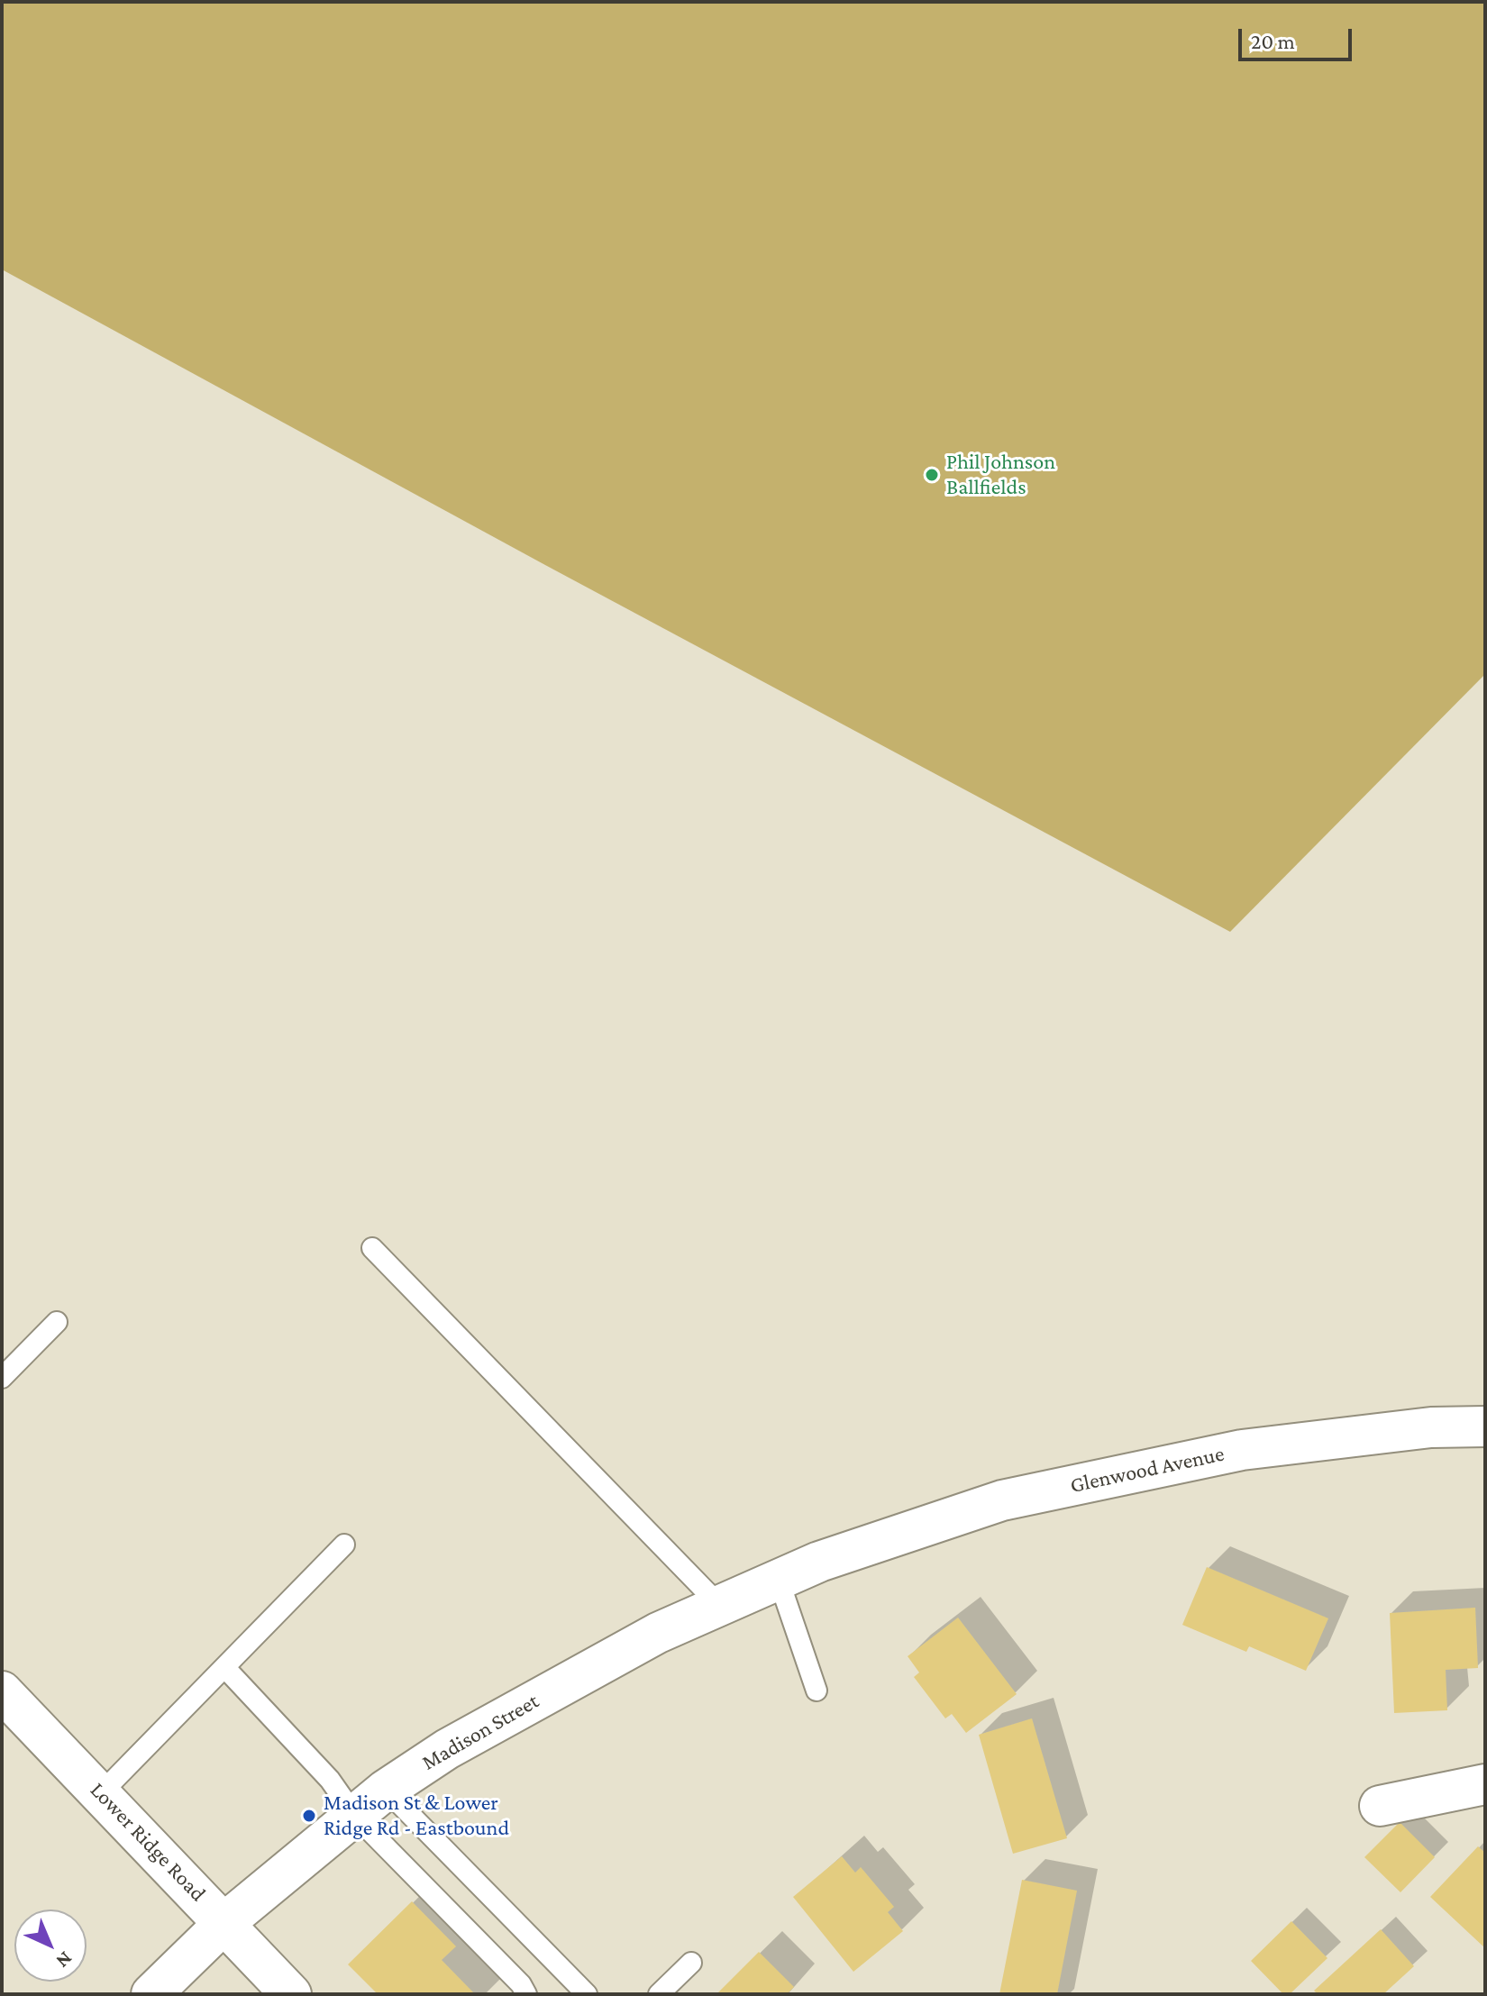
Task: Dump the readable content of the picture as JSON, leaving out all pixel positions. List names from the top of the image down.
{
  "streets": {
    "street": ["Glenwood Avenue", "Madison Street", "Lower Ridge Road"]
  },
  "crossings": [
    ["Glenwood Avenue", "Madison Street"],
    ["Madison Street", "Lower Ridge Road"]
  ],
  "places": ["Phil Johnson Ballfields", "Madison St & Lower Ridge Rd - Eastbound"],
  "scale_bar": "20 m",
  "north": "bottom right"
}
